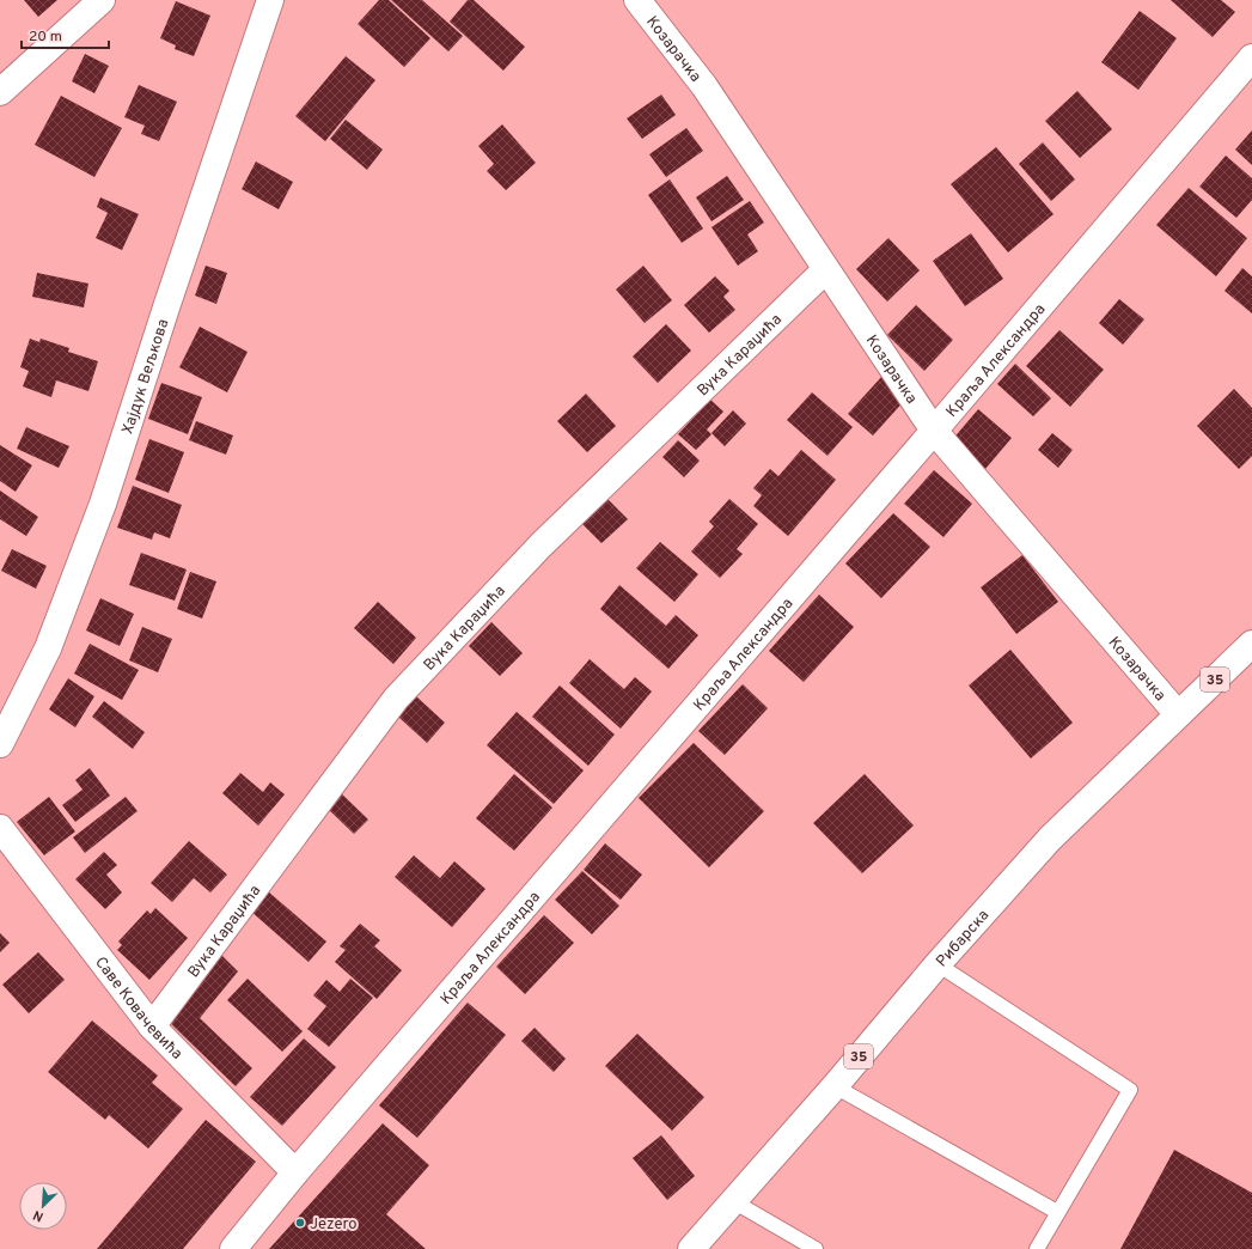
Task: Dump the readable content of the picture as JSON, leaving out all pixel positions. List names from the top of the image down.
{
  "streets": {
    "street": [
      "Козарачка",
      "Вука Караџића",
      "Краља Александра",
      "Хајдук Вељкова",
      "35",
      "Рибарска",
      "Саве Ковачевића"
    ]
  },
  "crossings": [
    ["Козарачка", "Вука Караџића"],
    ["Козарачка", "Краља Александра"],
    ["Козарачка", "Рибарска"],
    ["Вука Караџића", "Саве Ковачевића"],
    ["Краља Александра", "Саве Ковачевића"]
  ],
  "places": ["Jezero"],
  "scale_bar": "20 m",
  "north": "bottom left"
}
